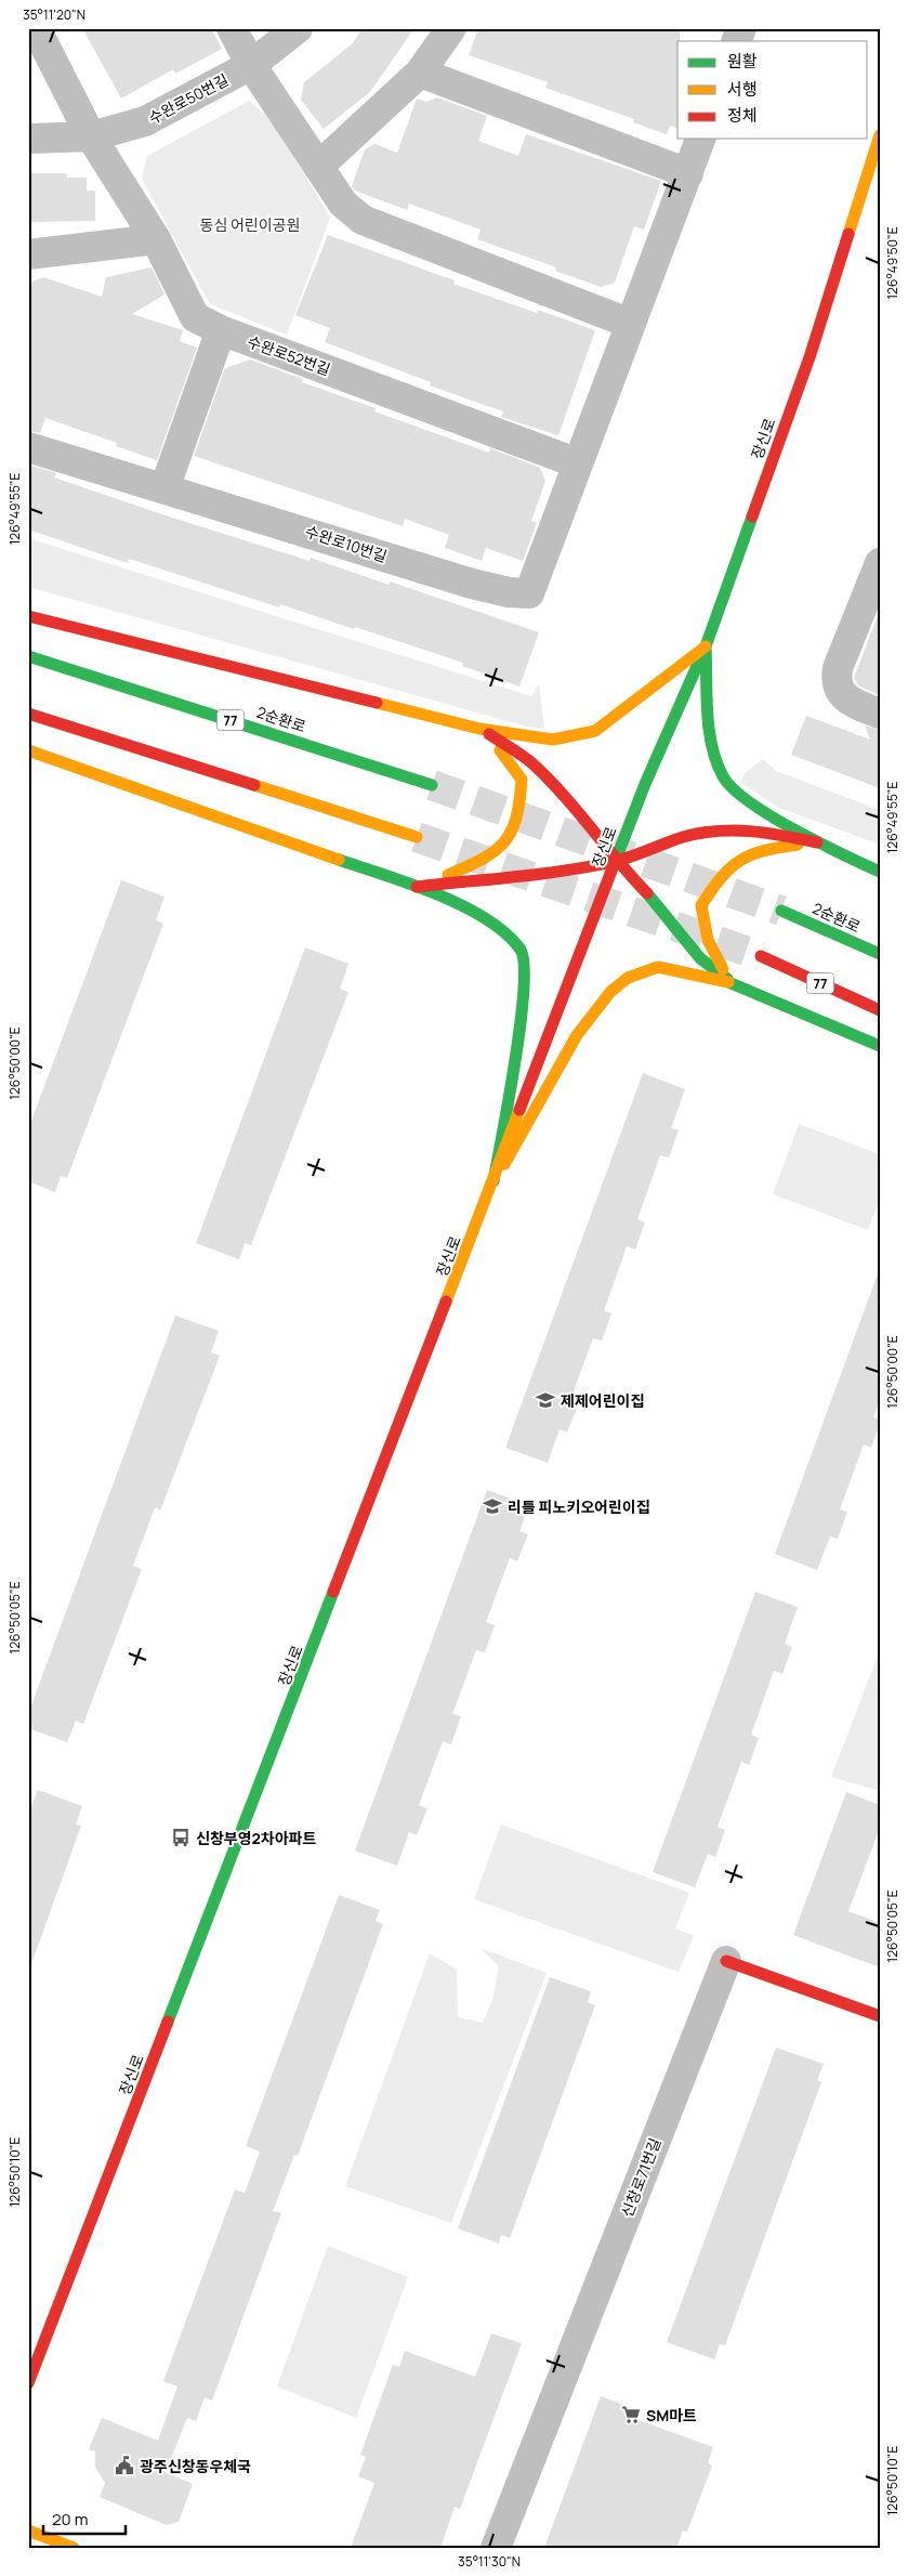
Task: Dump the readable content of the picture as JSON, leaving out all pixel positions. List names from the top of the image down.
{
  "streets": {
    "main road": [
      "장신로",
      "2순환로",
      "77",
      "신창로71번길"
    ],
    "street": ["수완로50번길", "수완로52번길", "수완로10번길"]
  },
  "crossings": [
    ["수완로50번길", "수완로52번길"],
    ["수완로52번길", "수완로10번길"]
  ],
  "parks": ["동심 어린이공원"],
  "places": {
    "school or university": ["제제어린이집", "리틀 피노키오어린이집"],
    "bus stop": ["신창부영2차아파트"],
    "supermarket": ["SM마트"],
    "public building": ["광주신창동우체국"]
  },
  "legend": ["원활", "서행", "정체"],
  "scale_bar": "20 m",
  "coordinates": [
    "35°11'20\"N",
    "126°49'50\"E",
    "126°49'55\"E",
    "126°50'00\"E",
    "126°50'05\"E",
    "126°50'10\"E",
    "35°11'30\"N"
  ]
}
